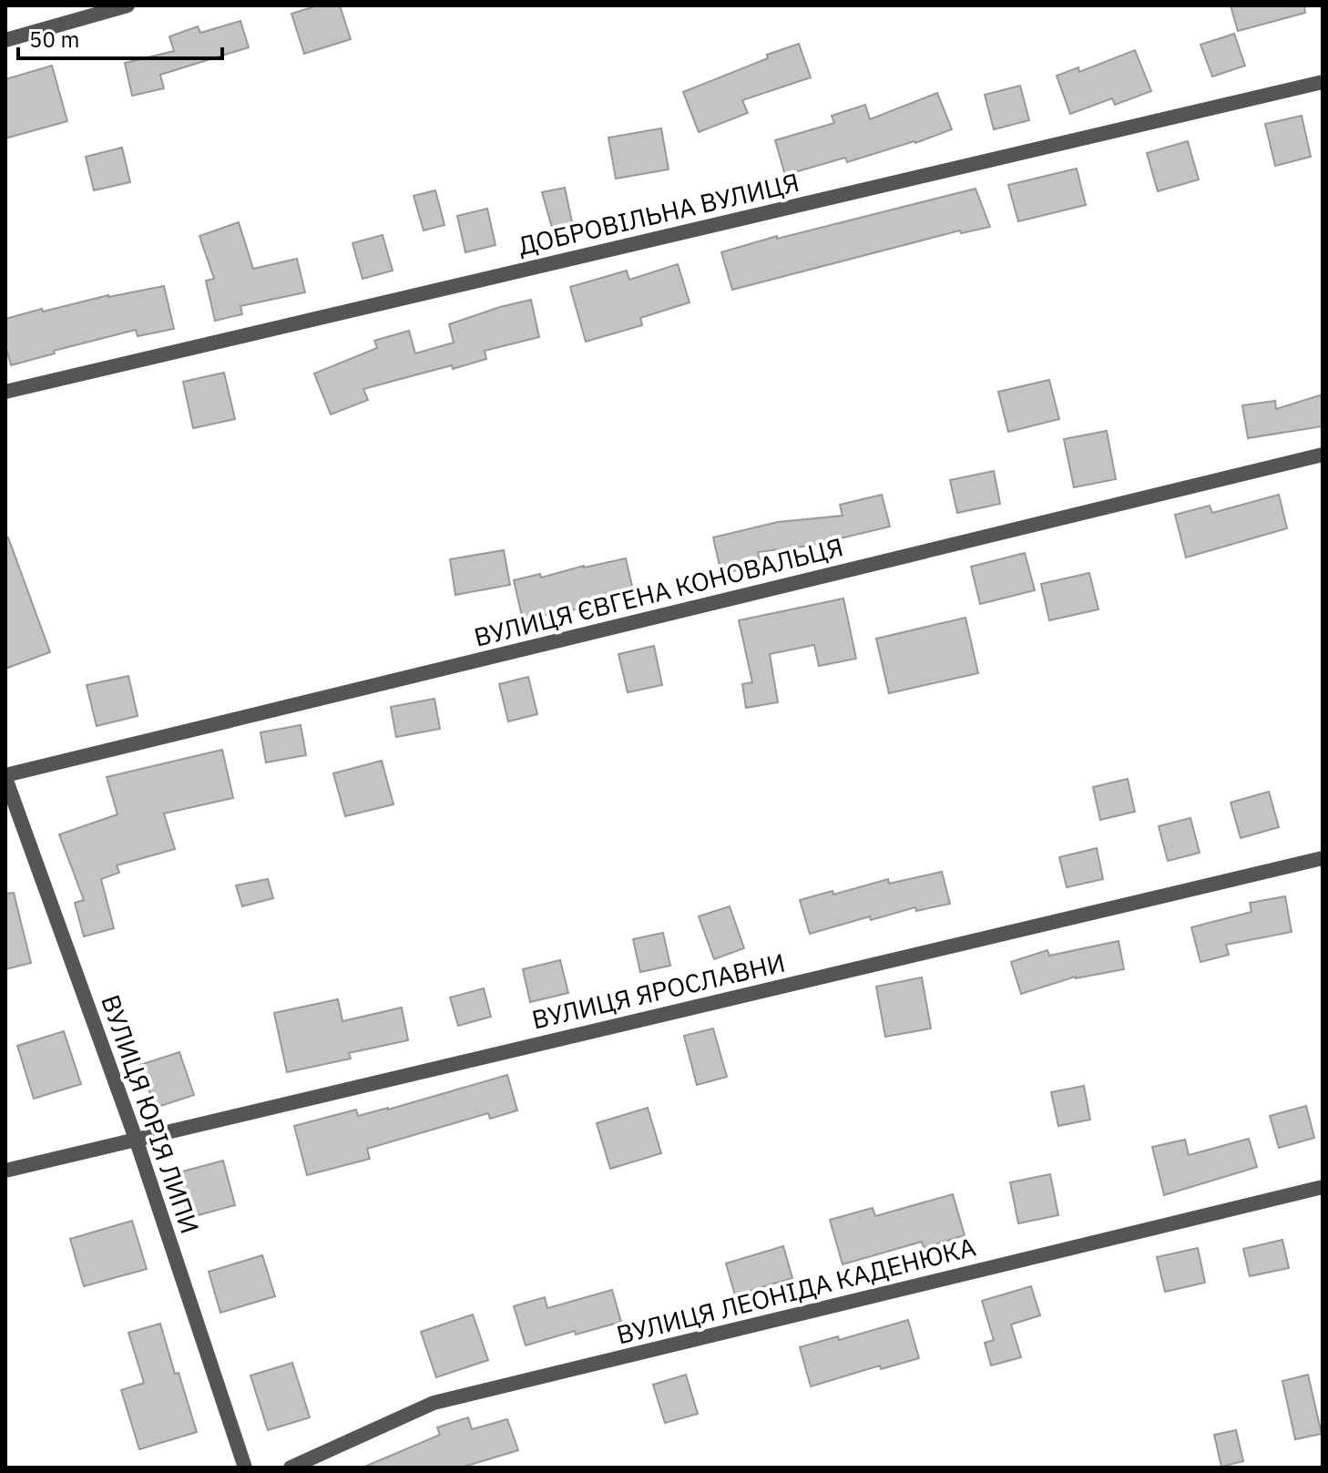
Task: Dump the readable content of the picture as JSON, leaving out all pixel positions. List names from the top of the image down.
{
  "streets": {
    "street": [
      "ДОБРОВІЛЬНА ВУЛИЦЯ",
      "ВУЛИЦЯ ЄВГЕНА КОНОВАЛЬЦЯ",
      "ВУЛИЦЯ ЯРОСЛАВНИ",
      "ВУЛИЦЯ ЮРІЯ ЛИПИ",
      "ВУЛИЦЯ ЛЕОНІДА КАДЕНЮКА"
    ]
  },
  "crossings": [
    ["ВУЛИЦЯ ЄВГЕНА КОНОВАЛЬЦЯ", "ВУЛИЦЯ ЮРІЯ ЛИПИ"],
    ["ВУЛИЦЯ ЯРОСЛАВНИ", "ВУЛИЦЯ ЮРІЯ ЛИПИ"]
  ],
  "scale_bar": "50 m"
}
